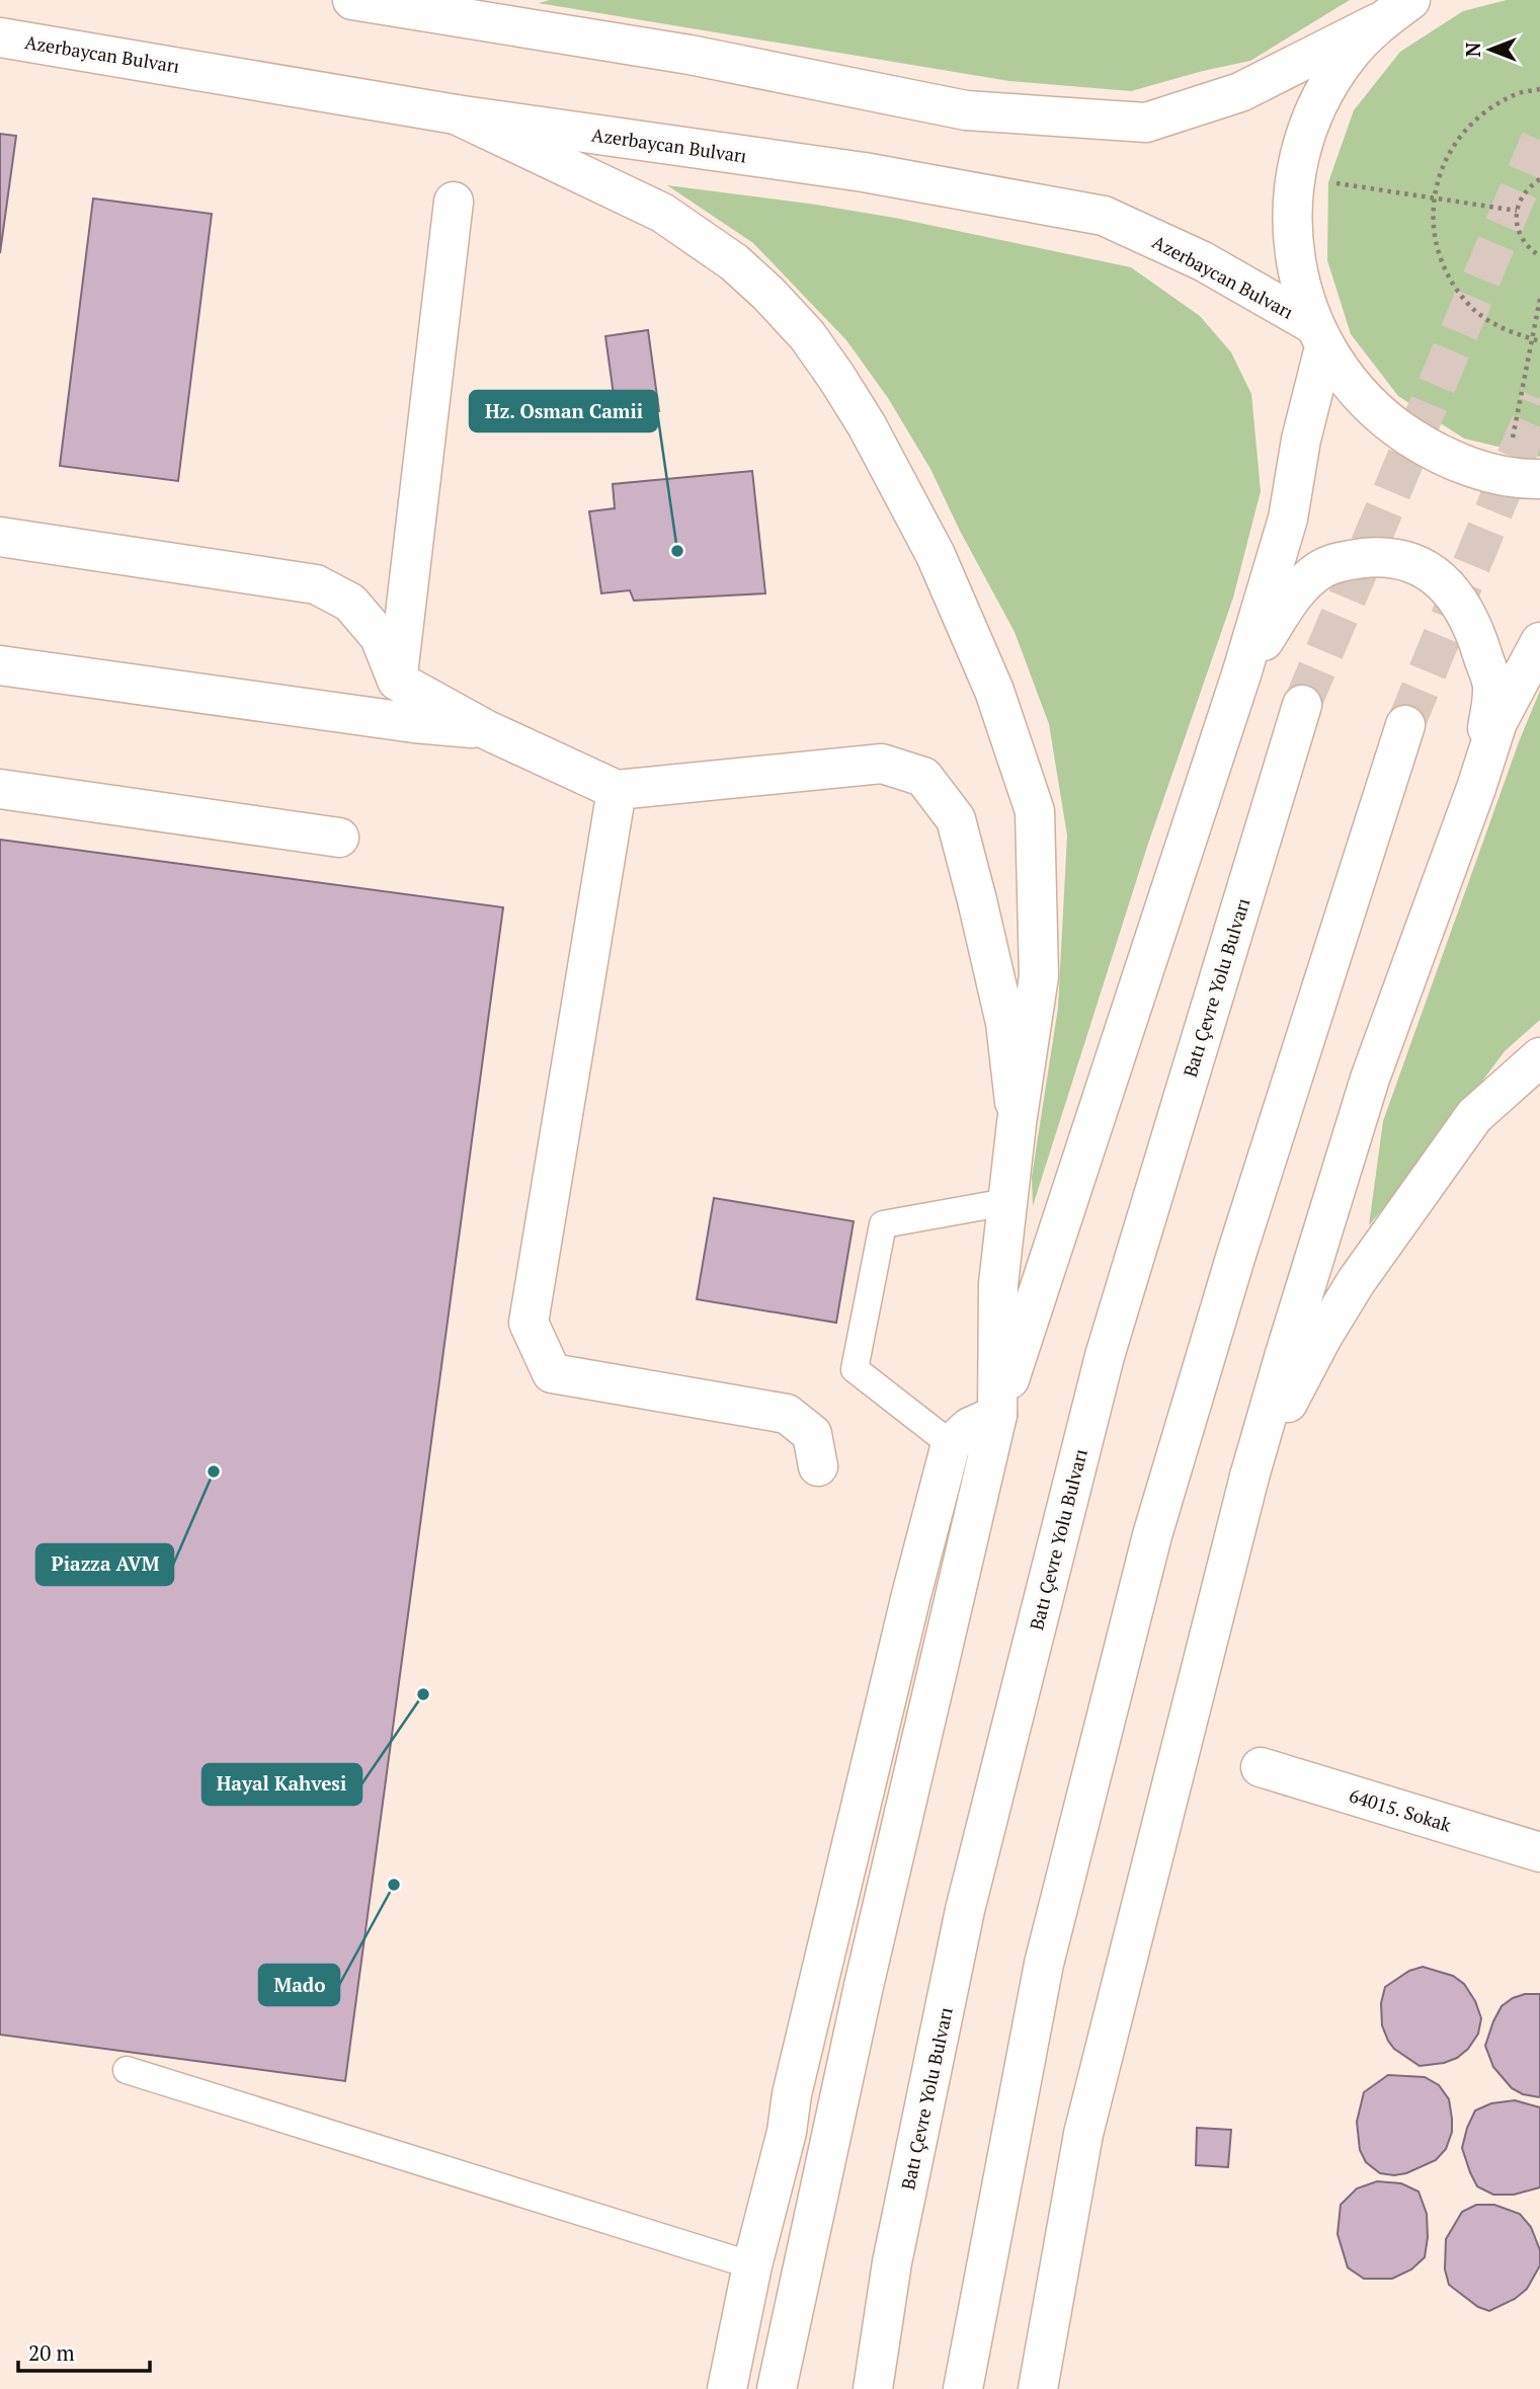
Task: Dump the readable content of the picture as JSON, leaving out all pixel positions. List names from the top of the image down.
{
  "streets": {
    "main road": ["Azerbaycan Bulvarı", "Batı Çevre Yolu Bulvarı", "64015. Sokak"]
  },
  "places": [
    "Hz. Osman Camii",
    "Piazza AVM",
    "Hayal Kahvesi",
    "Mado"
  ],
  "scale_bar": "20 m",
  "north": "left"
}
